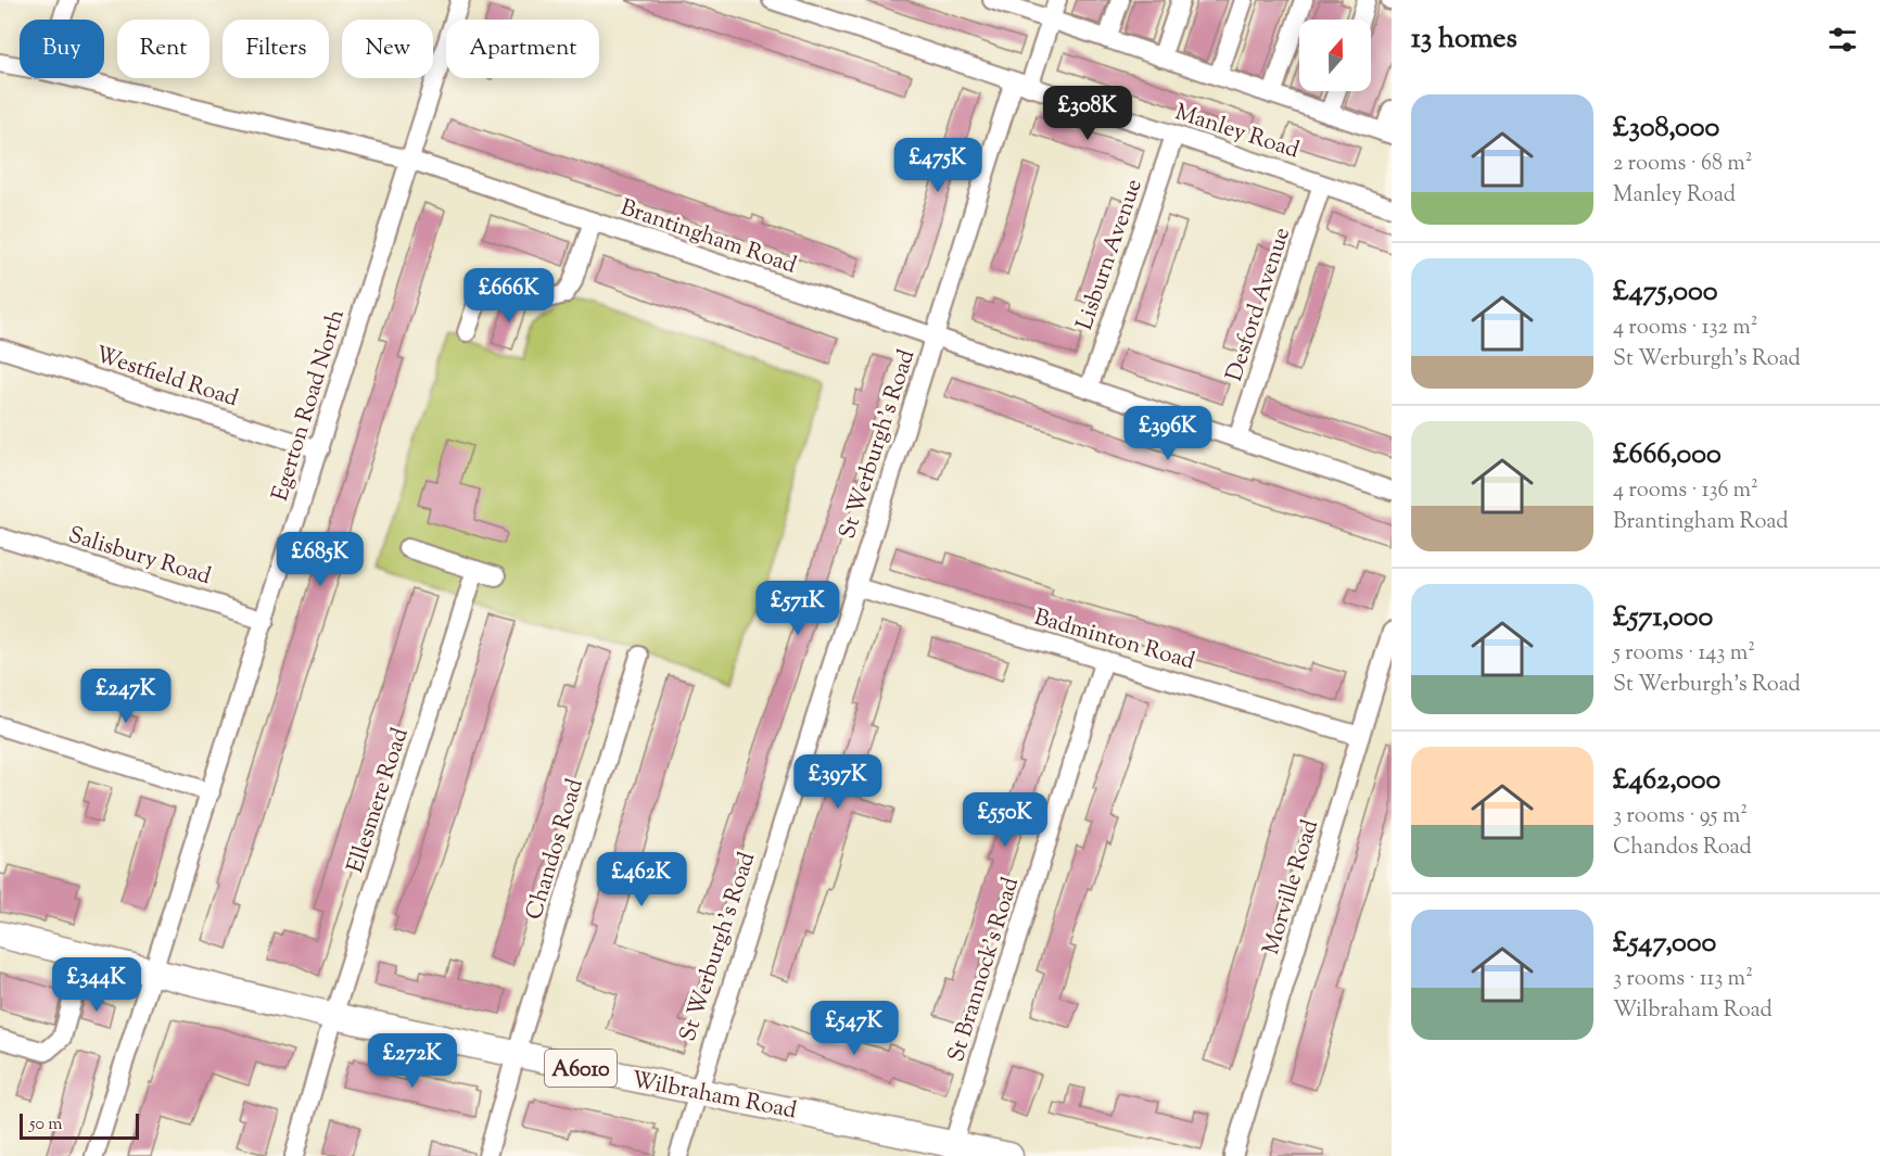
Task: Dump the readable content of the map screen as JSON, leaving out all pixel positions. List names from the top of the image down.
{
  "streets": {
    "highway": ["A6010", "Wilbraham Road"],
    "street": [
      "Manley Road",
      "Brantingham Road",
      "Lisburn Avenue",
      "Desford Avenue",
      "Westfield Road",
      "Egerton Road North",
      "St Werburgh's Road",
      "Salisbury Road",
      "Badminton Road",
      "Ellesmere Road",
      "Chandos Road",
      "Morville Road",
      "St Brannock's Road"
    ]
  },
  "crossings": [
    ["Manley Road", "Lisburn Avenue"],
    ["Manley Road", "Desford Avenue"],
    ["Manley Road", "St Werburgh's Road"],
    ["Brantingham Road", "Lisburn Avenue"],
    ["Brantingham Road", "Desford Avenue"],
    ["Brantingham Road", "Egerton Road North"],
    ["Brantingham Road", "St Werburgh's Road"],
    ["Westfield Road", "Egerton Road North"],
    ["Egerton Road North", "Salisbury Road"],
    ["Egerton Road North", "Wilbraham Road"],
    ["St Werburgh's Road", "Badminton Road"],
    ["St Werburgh's Road", "Wilbraham Road"],
    ["Badminton Road", "Morville Road"],
    ["Badminton Road", "St Brannock's Road"],
    ["Ellesmere Road", "Wilbraham Road"],
    ["Chandos Road", "Wilbraham Road"],
    ["St Brannock's Road", "Wilbraham Road"]
  ],
  "scale_bar": "50 m",
  "north": "top",
  "page": {
    "heading": "13 homes",
    "chip": [
      "Buy",
      "Rent",
      "Filters",
      "New",
      "Apartment"
    ],
    "list": [
      {
        "name": "£308,000",
        "note": "2 rooms · 68 m² · Manley Road"
      },
      {
        "name": "£475,000",
        "note": "4 rooms · 132 m² · St Werburgh's Road"
      },
      {
        "name": "£666,000",
        "note": "4 rooms · 136 m² · Brantingham Road"
      },
      {
        "name": "£571,000",
        "note": "5 rooms · 143 m² · St Werburgh's Road"
      },
      {
        "name": "£462,000",
        "note": "3 rooms · 95 m² · Chandos Road"
      },
      {
        "name": "£547,000",
        "note": "3 rooms · 113 m² · Wilbraham Road"
      }
    ],
    "price": [
      "£308K",
      "£475K",
      "£666K",
      "£396K",
      "£685K",
      "£571K",
      "£247K",
      "£397K",
      "£550K",
      "£462K",
      "£344K",
      "£547K",
      "£272K"
    ],
    "scale": "50 m"
  }
}
